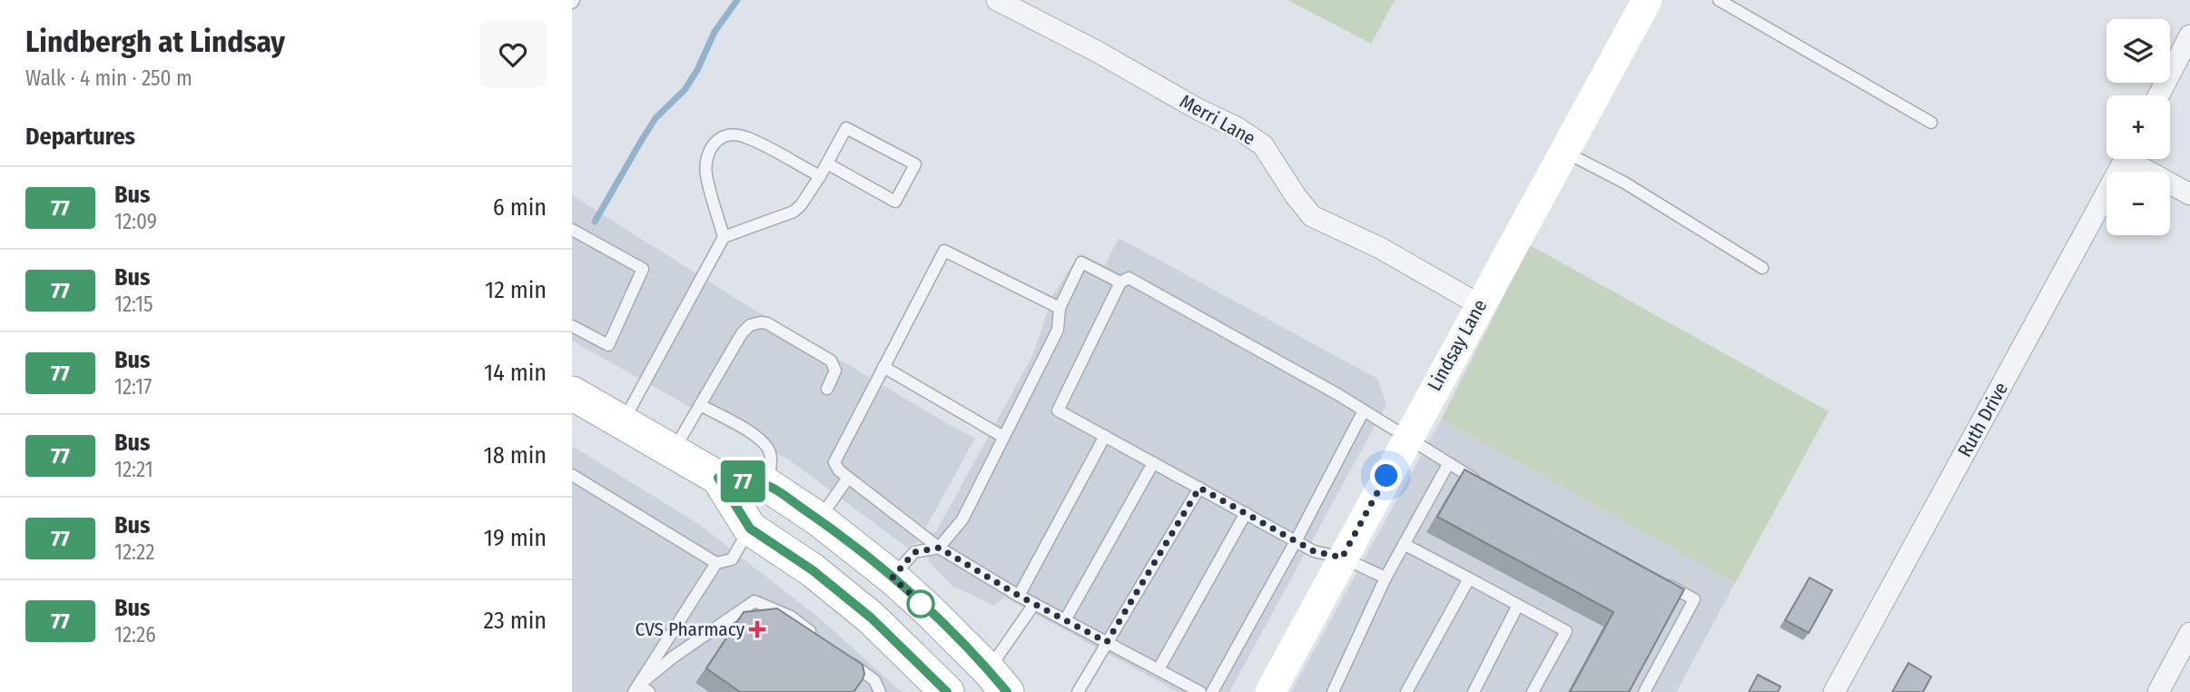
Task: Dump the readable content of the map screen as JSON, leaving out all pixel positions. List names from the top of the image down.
{
  "streets": {
    "street": ["Merri Lane", "Lindsay Lane", "Ruth Drive"]
  },
  "crossings": [
    ["Merri Lane", "Lindsay Lane"]
  ],
  "places": {
    "health": ["CVS Pharmacy"]
  },
  "lines": ["bus line 77"],
  "page": {
    "heading": [
      ["Lindbergh at Lindsay", "Walk · 4 min · 250 m"],
      "Departures"
    ],
    "on_map": "77",
    "map_buttons": ["+", "−"],
    "list": [
      {
        "mark": "77",
        "name": "Bus",
        "note": "12:09",
        "value": "6 min"
      },
      {
        "mark": "77",
        "name": "Bus",
        "note": "12:15",
        "value": "12 min"
      },
      {
        "mark": "77",
        "name": "Bus",
        "note": "12:17",
        "value": "14 min"
      },
      {
        "mark": "77",
        "name": "Bus",
        "note": "12:21",
        "value": "18 min"
      },
      {
        "mark": "77",
        "name": "Bus",
        "note": "12:22",
        "value": "19 min"
      },
      {
        "mark": "77",
        "name": "Bus",
        "note": "12:26",
        "value": "23 min"
      }
    ]
  }
}
